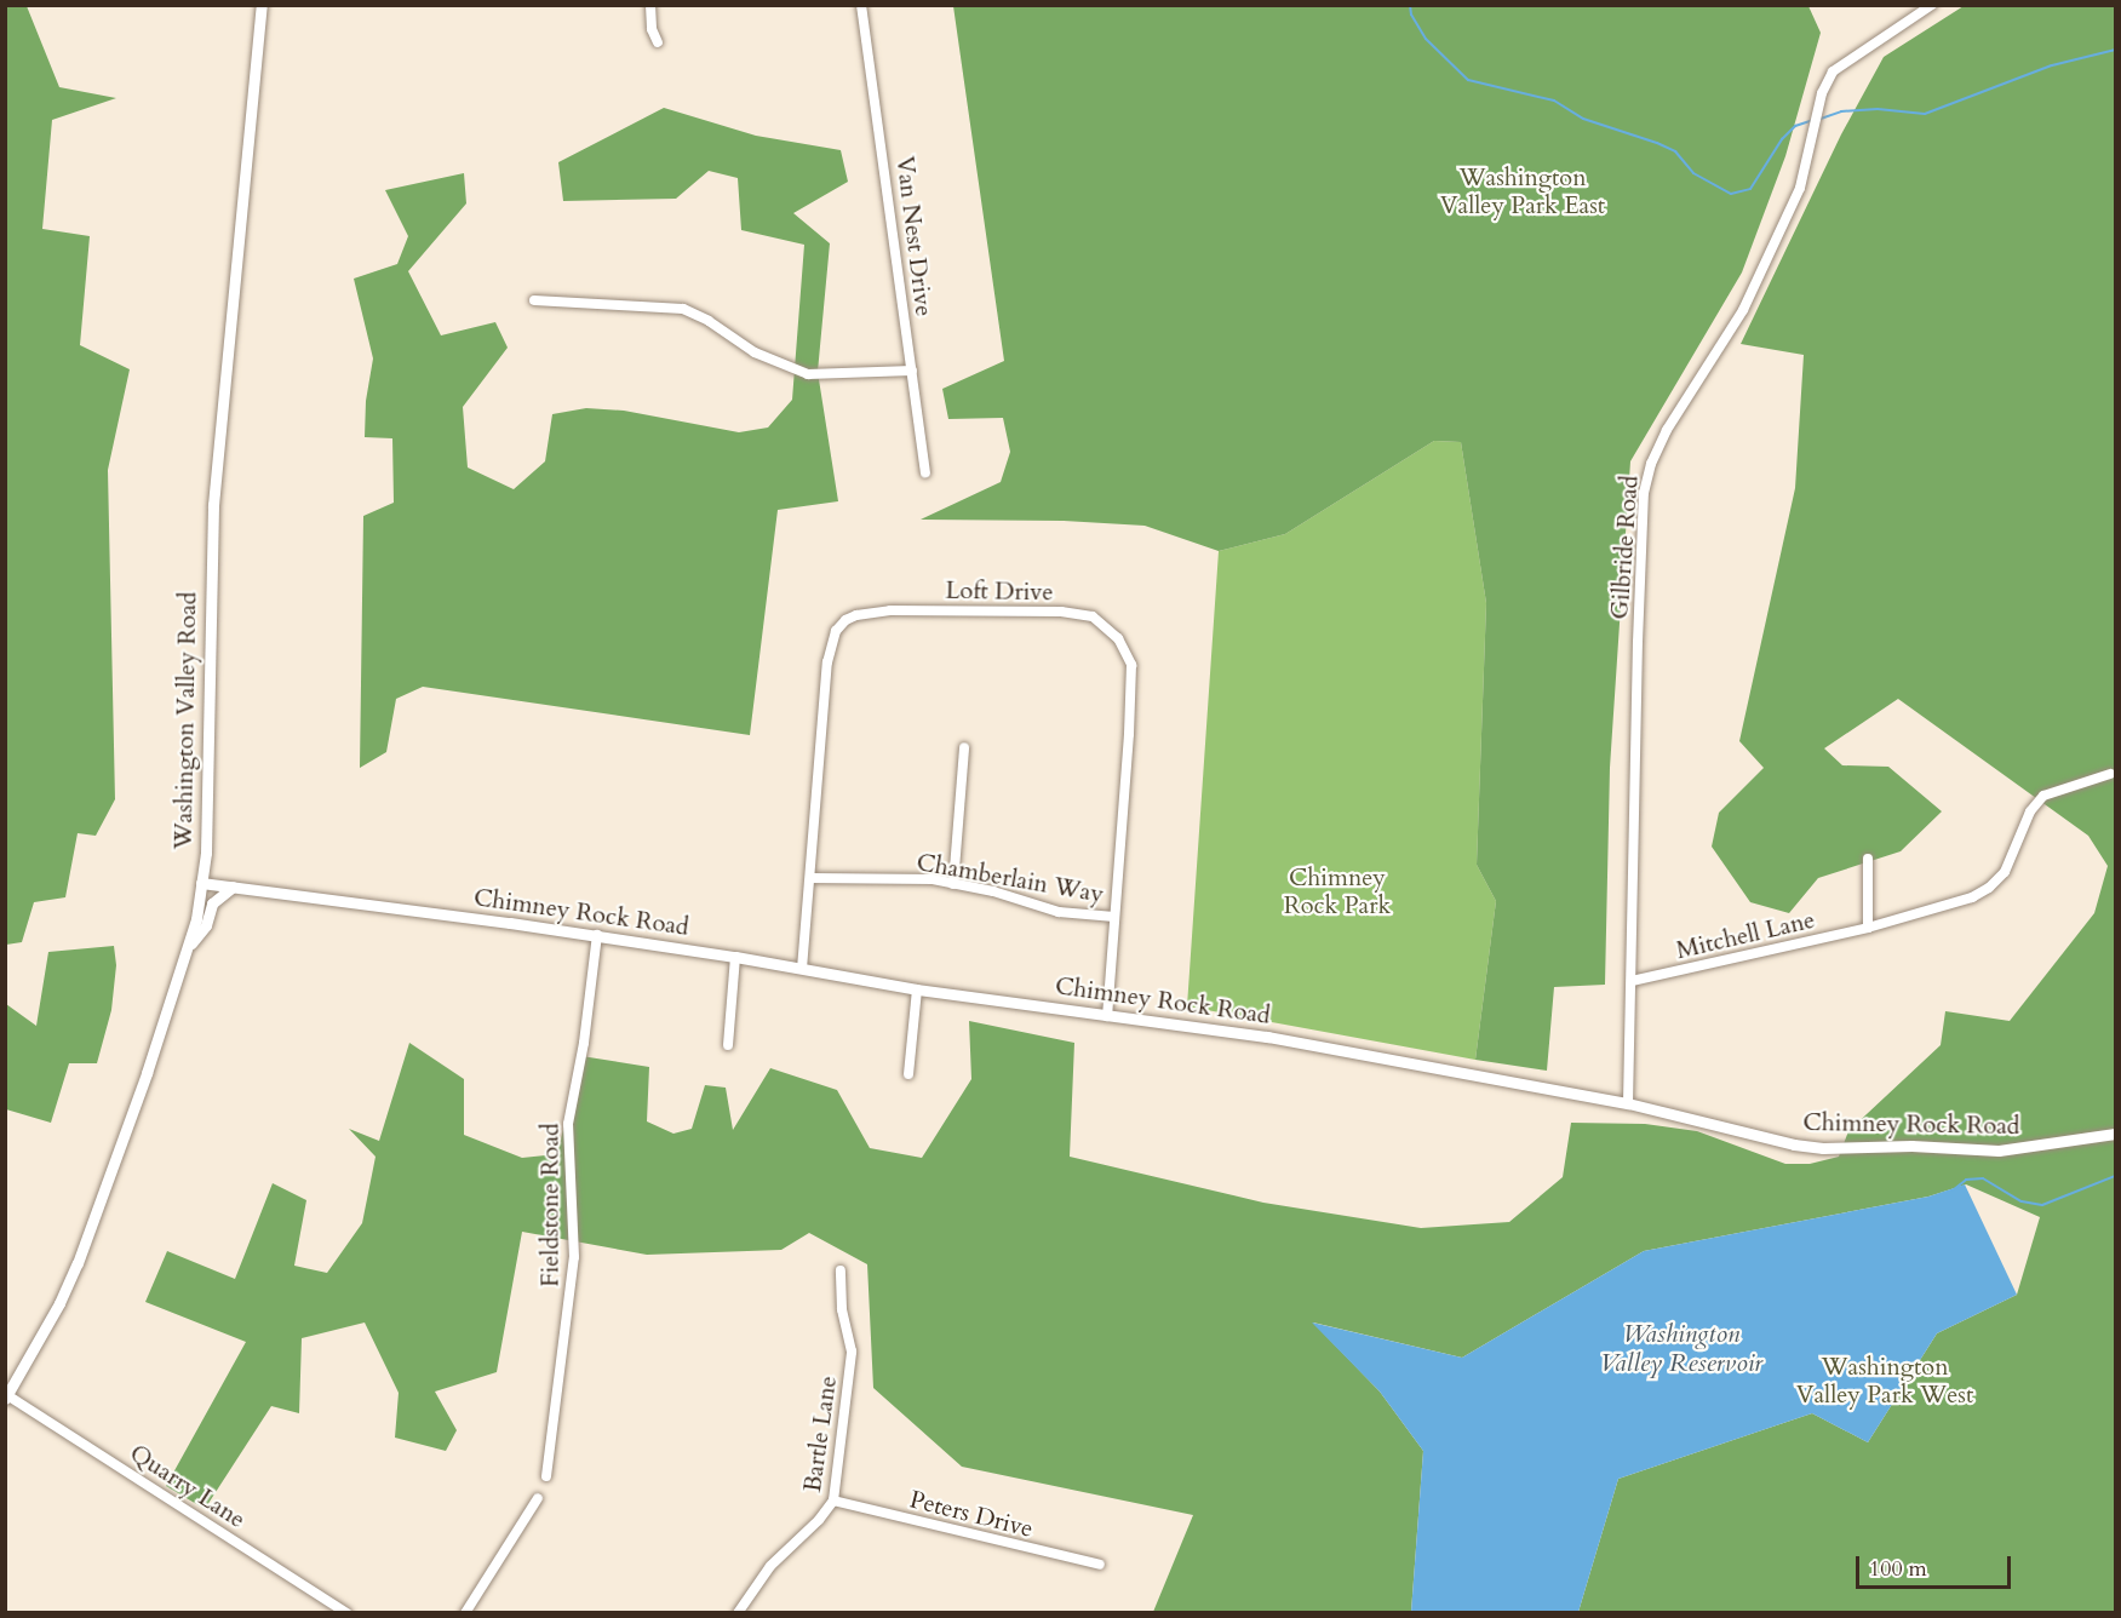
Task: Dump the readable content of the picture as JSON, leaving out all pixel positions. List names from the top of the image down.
{
  "streets": {
    "street": [
      "Van Nest Drive",
      "Gilbride Road",
      "Loft Drive",
      "Washington Valley Road",
      "Chamberlain Way",
      "Chimney Rock Road",
      "Mitchell Lane",
      "Fieldstone Road",
      "Bartle Lane",
      "Quarry Lane",
      "Peters Drive"
    ]
  },
  "crossings": [
    ["Gilbride Road", "Chimney Rock Road"],
    ["Gilbride Road", "Mitchell Lane"],
    ["Loft Drive", "Chamberlain Way"],
    ["Loft Drive", "Chimney Rock Road"],
    ["Washington Valley Road", "Chimney Rock Road"],
    ["Washington Valley Road", "Quarry Lane"],
    ["Chimney Rock Road", "Fieldstone Road"],
    ["Bartle Lane", "Peters Drive"]
  ],
  "water": ["Washington Valley Reservoir"],
  "parks": ["Washington Valley Park East", "Chimney Rock Park", "Washington Valley Park West"],
  "scale_bar": "100 m"
}
